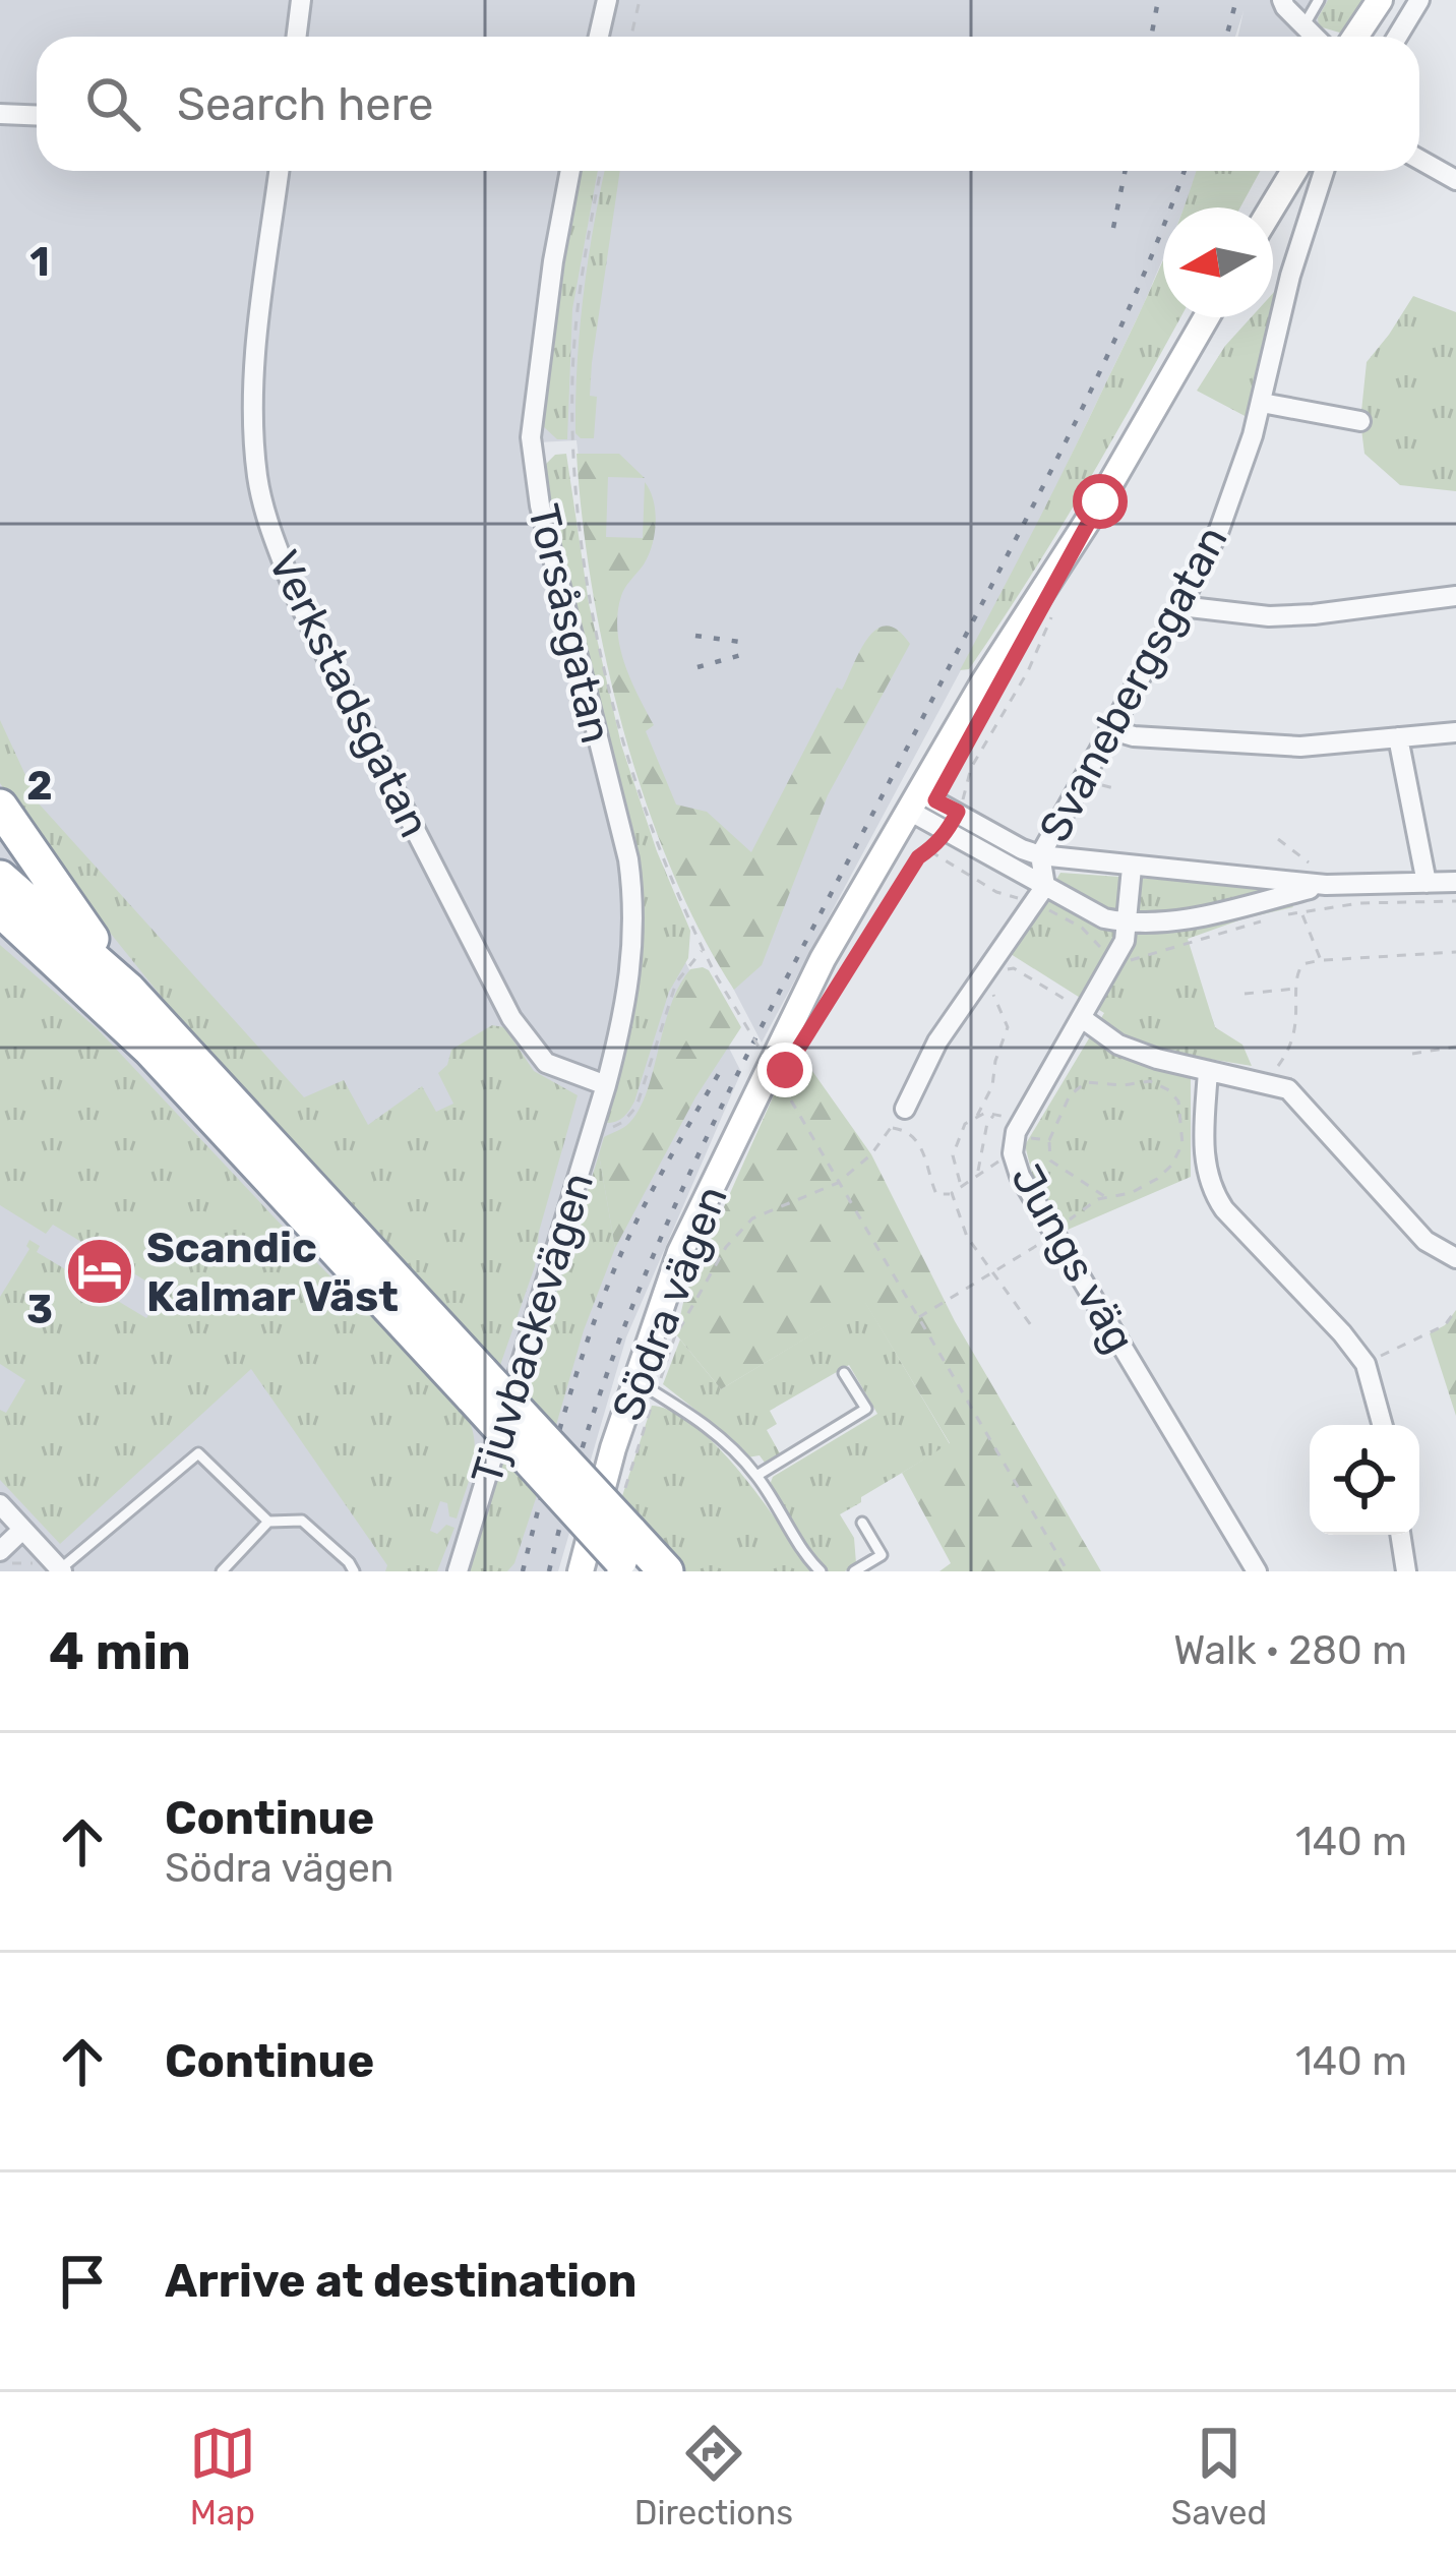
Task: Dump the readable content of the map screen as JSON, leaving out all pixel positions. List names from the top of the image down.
{
  "streets": {
    "main road": ["Södra vägen"],
    "street": [
      "Torsåsgatan",
      "Svanebergsgatan",
      "Verkstadsgatan",
      "Jungs väg",
      "Tjuvbackevägen"
    ]
  },
  "crossings": [
    ["Torsåsgatan", "Verkstadsgatan"],
    ["Torsåsgatan", "Tjuvbackevägen"],
    ["Verkstadsgatan", "Tjuvbackevägen"]
  ],
  "places": {
    "hotel": ["Scandic Kalmar Väst"]
  },
  "north": "left",
  "page": {
    "search": "Search here",
    "heading": ["4 min", "Walk · 280 m"],
    "list": [
      ["Continue", "Södra vägen", "140 m"],
      ["Continue", "140 m"],
      "Arrive at destination"
    ],
    "nav": ["Map", "Directions", "Saved"]
  },
  "grid": {
    "rows": ["1", "2", "3"]
  }
}
